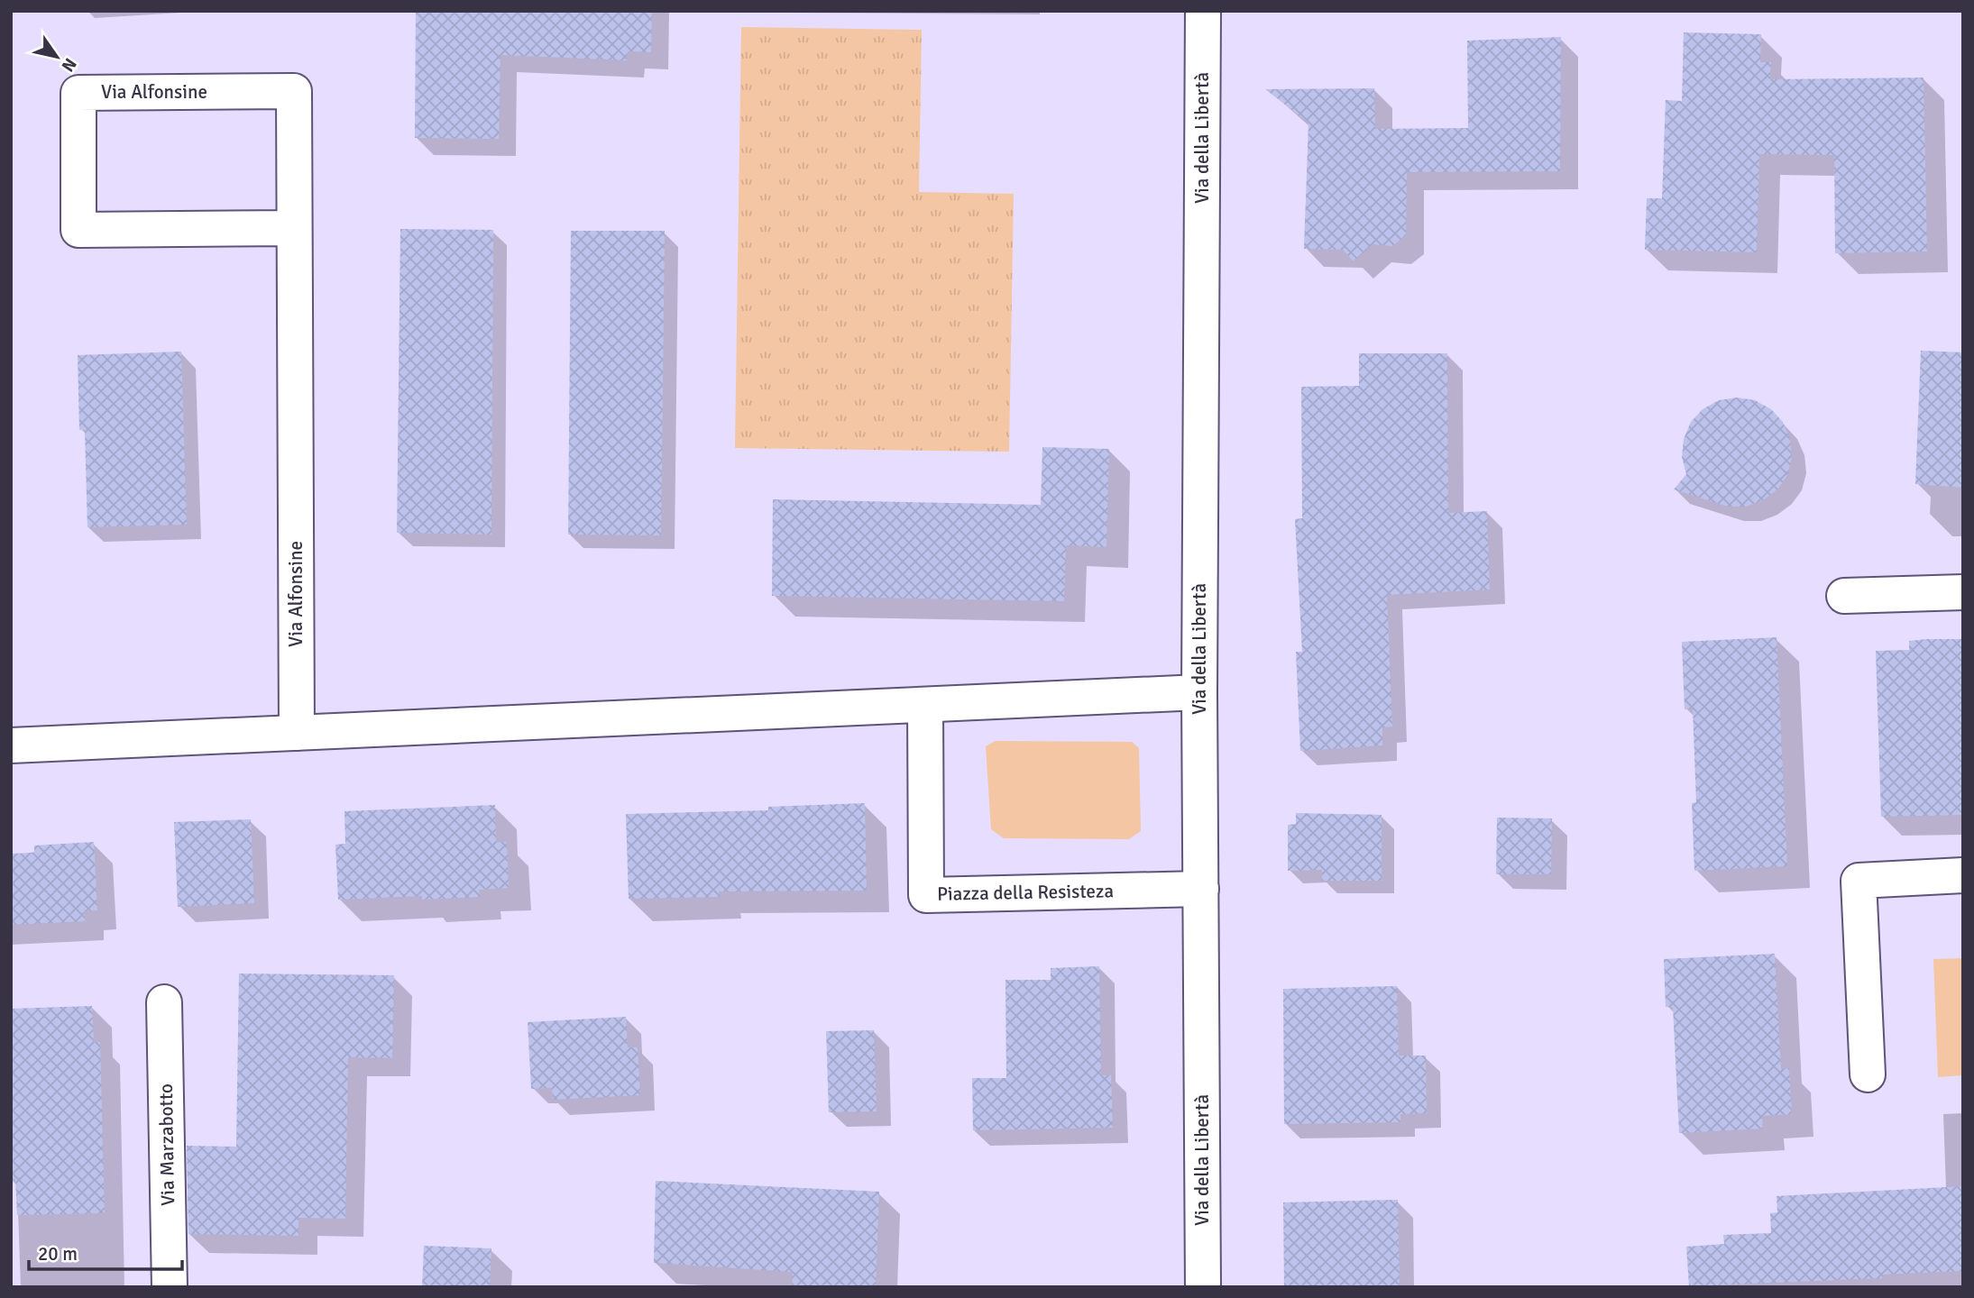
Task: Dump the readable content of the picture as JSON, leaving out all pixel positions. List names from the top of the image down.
{
  "streets": {
    "street": [
      "Via Alfonsine",
      "Via della Libertà",
      "Piazza della Resisteza",
      "Via Marzabotto"
    ]
  },
  "crossings": [
    ["Via della Libertà", "Piazza della Resisteza"]
  ],
  "scale_bar": "20 m",
  "north": "bottom right"
}
